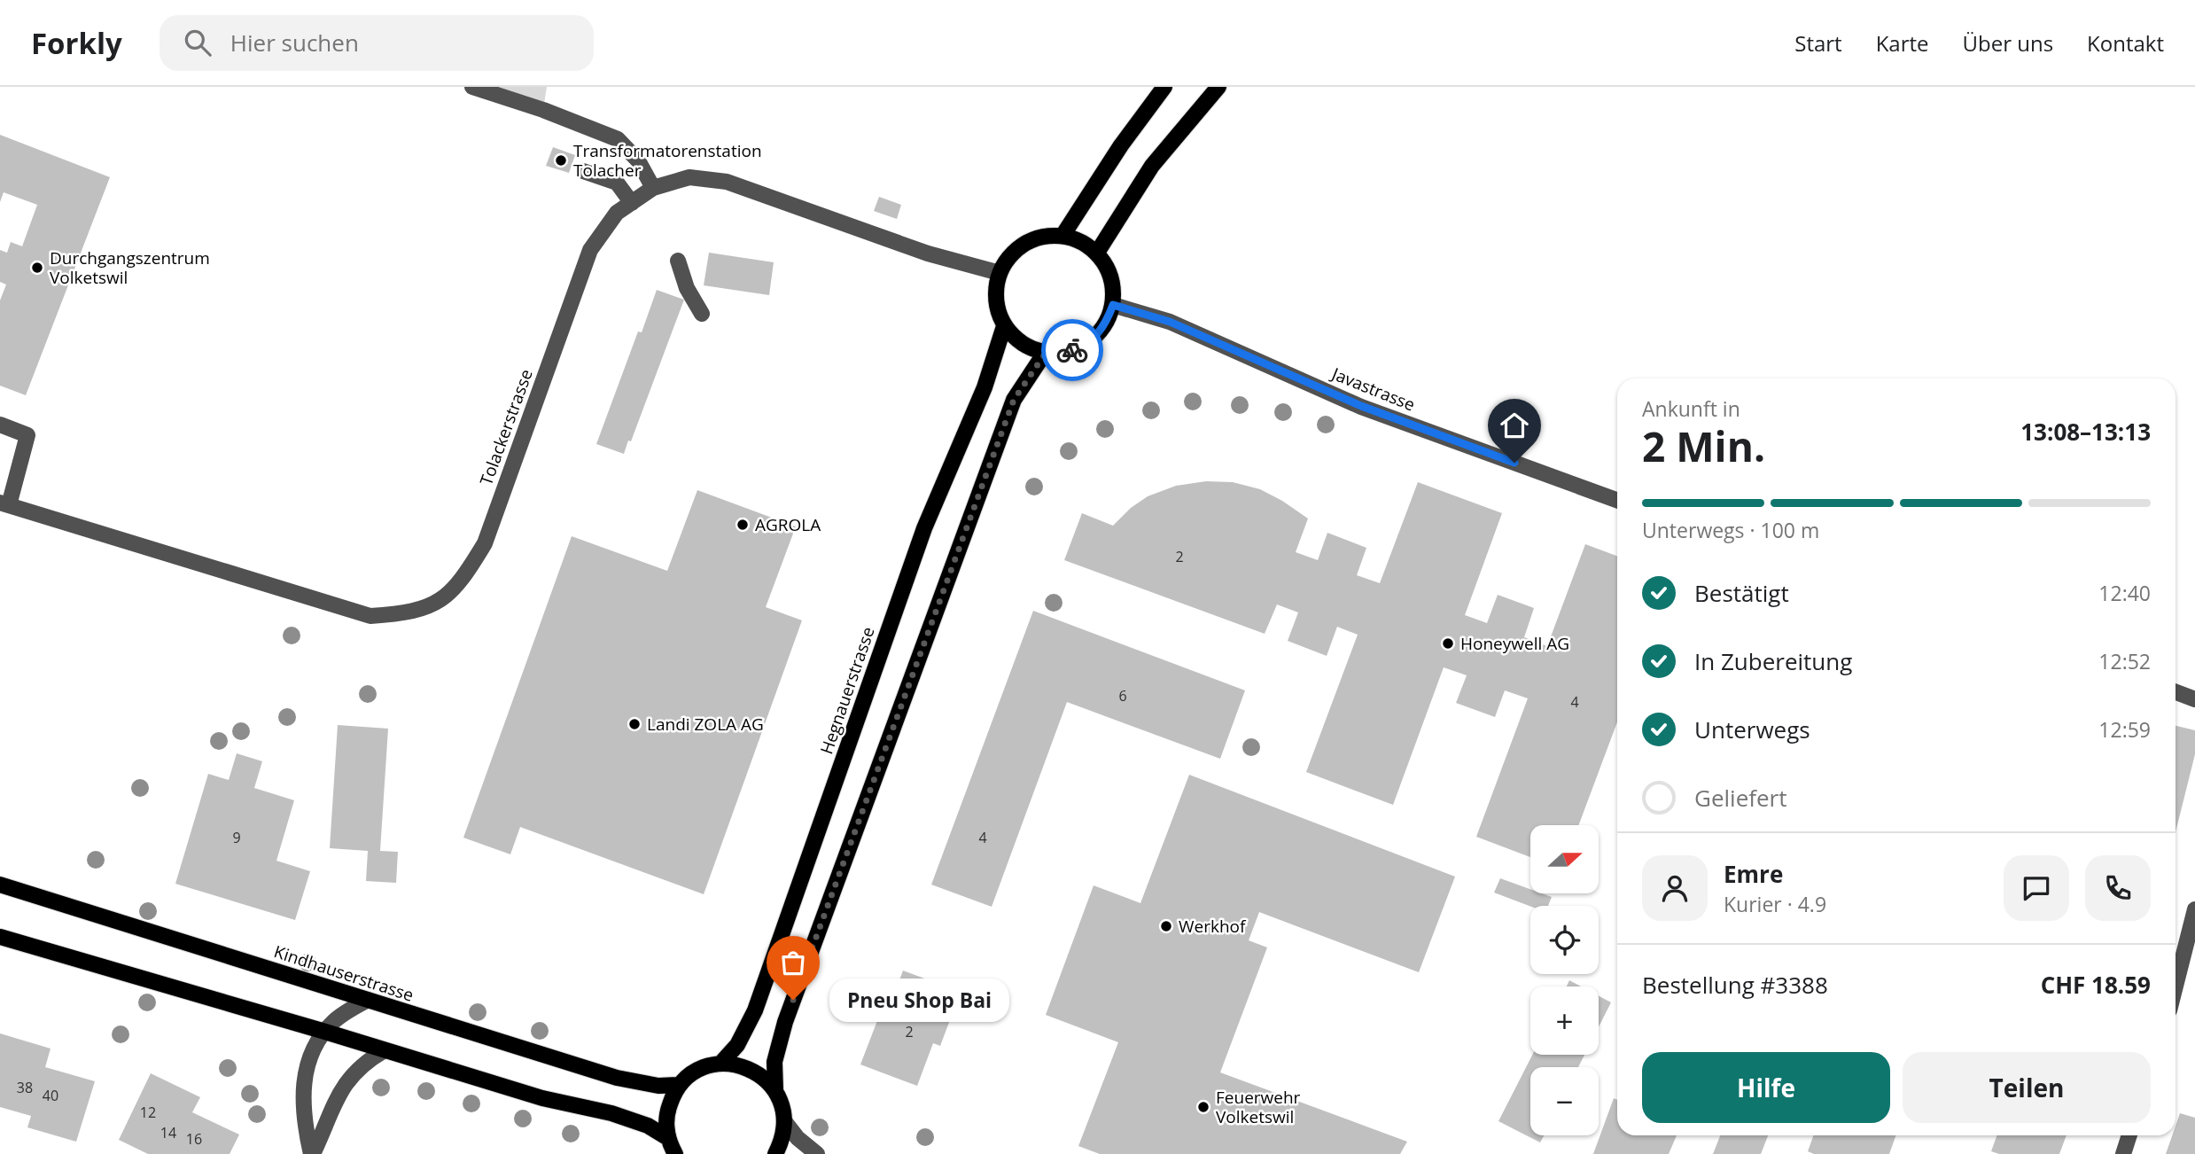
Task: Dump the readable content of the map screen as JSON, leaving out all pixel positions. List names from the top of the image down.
{
  "streets": {
    "main road": ["Hegnauerstrasse", "Kindhauserstrasse"],
    "street": ["Javastrasse", "Tolackerstrasse"]
  },
  "crossings": [
    ["Javastrasse", "Tolackerstrasse"],
    ["Javastrasse", "Hegnauerstrasse"],
    ["Tolackerstrasse", "Hegnauerstrasse"]
  ],
  "places": [
    "Transformatorenstation Tolacher",
    "Durchgangszentrum Volketswil",
    "AGROLA",
    "Honeywell AG",
    "Landi ZOLA AG",
    "Werkhof",
    "Pneu Shop Bai",
    "Feuerwehr Volketswil"
  ],
  "house_numbers": [
    "2",
    "6",
    "4",
    "9",
    "4",
    "2",
    "38",
    "40",
    "12",
    "14",
    "16"
  ],
  "north": "right",
  "page": {
    "header": "Forkly",
    "search": "Hier suchen",
    "nav": [
      "Start",
      "Karte",
      "Über uns",
      "Kontakt"
    ],
    "heading": ["2 Min.", "Ankunft in", "13:08–13:13"],
    "panel": [
      "Emre",
      "Kurier · 4.9",
      "Bestellung #3388",
      "CHF 18.59"
    ],
    "bar": "Unterwegs · 100 m",
    "list": [
      ["Bestätigt", "12:40"],
      ["In Zubereitung", "12:52"],
      ["Unterwegs", "12:59"],
      "Geliefert"
    ],
    "map_buttons": ["+", "−"],
    "bubble": "Pneu Shop Bai",
    "buttons": ["Hilfe", "Teilen"]
  }
}
